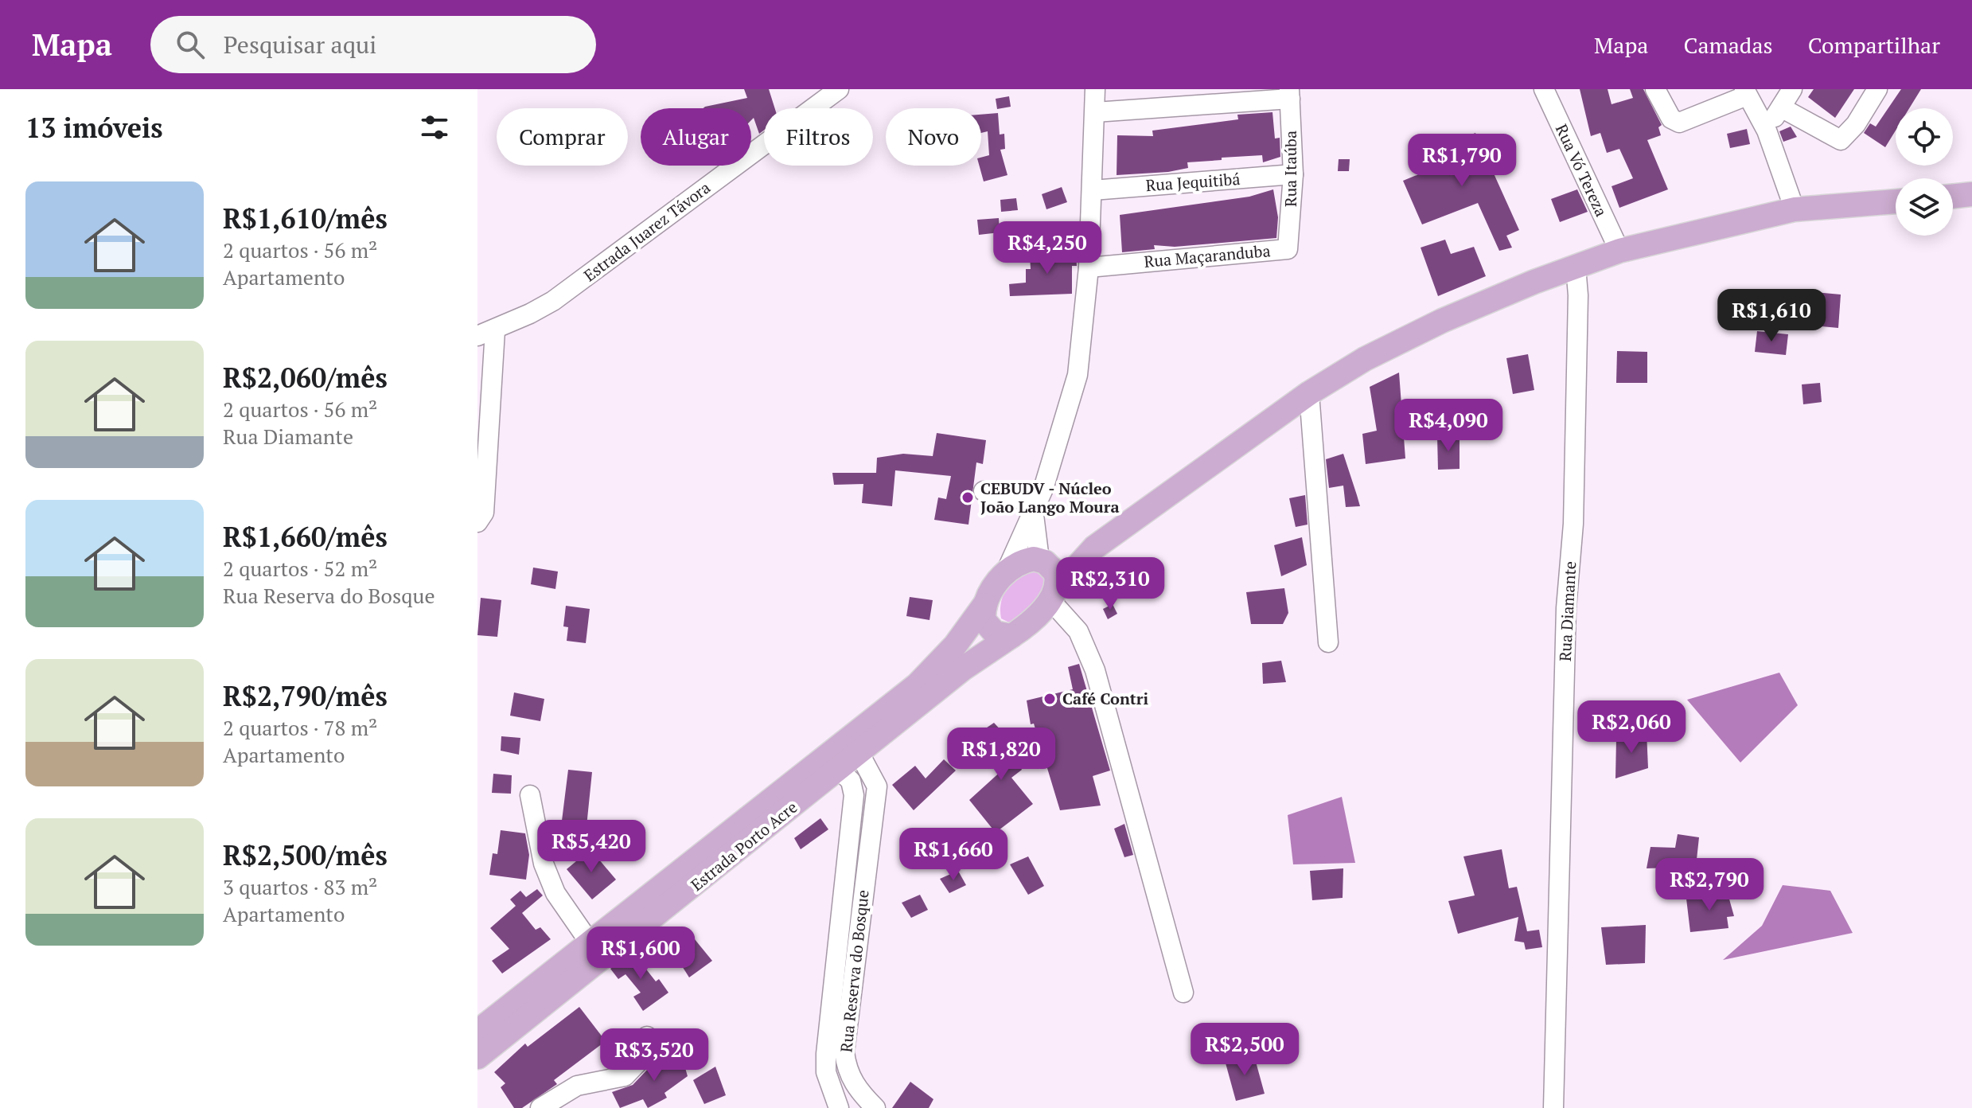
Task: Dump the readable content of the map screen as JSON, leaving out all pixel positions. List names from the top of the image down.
{
  "streets": {
    "main road": ["Estrada Porto Acre"],
    "street": [
      "Rua Itaúba",
      "Rua Vó Tereza",
      "Rua Jequitibá",
      "Estrada Juarez Távora",
      "Rua Maçaranduba",
      "Rua Diamante",
      "Rua Reserva do Bosque"
    ]
  },
  "crossings": [
    ["Rua Itaúba", "Rua Jequitibá"],
    ["Rua Itaúba", "Rua Maçaranduba"],
    ["Estrada Porto Acre", "Rua Reserva do Bosque"]
  ],
  "places": ["CEBUDV - Núcleo João Lango Moura", "Café Contri"],
  "page": {
    "header": "Mapa",
    "search": "Pesquisar aqui",
    "nav": ["Mapa", "Camadas", "Compartilhar"],
    "heading": "13 imóveis",
    "chip": [
      "Comprar",
      "Alugar",
      "Filtros",
      "Novo"
    ],
    "price": [
      "R$1,790",
      "R$4,250",
      "R$1,610",
      "R$4,090",
      "R$2,310",
      "R$2,060",
      "R$1,820",
      "R$5,420",
      "R$1,660",
      "R$2,790",
      "R$1,600",
      "R$2,500",
      "R$3,520"
    ],
    "list": [
      {
        "name": "R$1,610/mês",
        "note": "2 quartos · 56 m² · Apartamento"
      },
      {
        "name": "R$2,060/mês",
        "note": "2 quartos · 56 m² · Rua Diamante"
      },
      {
        "name": "R$1,660/mês",
        "note": "2 quartos · 52 m² · Rua Reserva do Bosque"
      },
      {
        "name": "R$2,790/mês",
        "note": "2 quartos · 78 m² · Apartamento"
      },
      {
        "name": "R$2,500/mês",
        "note": "3 quartos · 83 m² · Apartamento"
      }
    ]
  }
}
